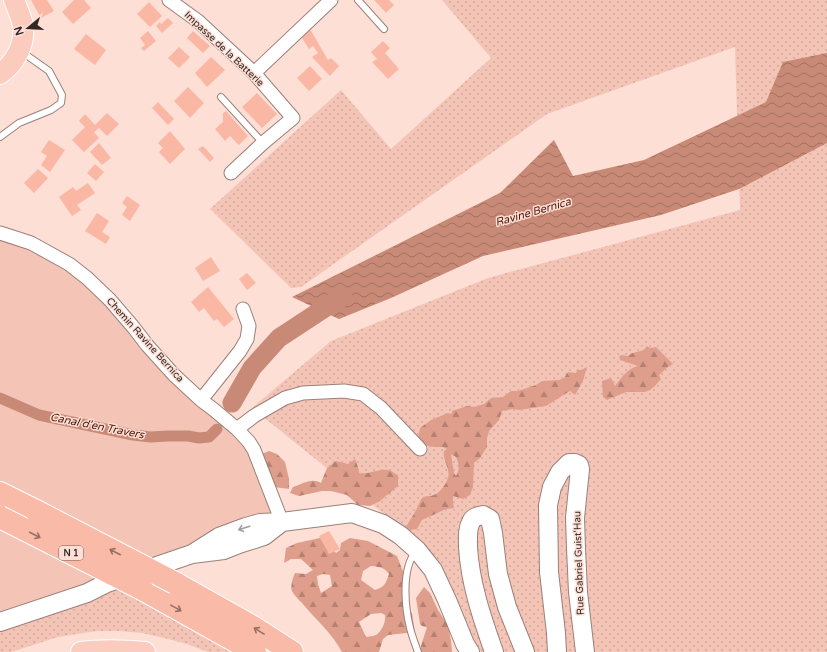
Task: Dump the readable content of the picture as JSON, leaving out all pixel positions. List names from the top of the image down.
{
  "streets": {
    "highway": ["N 1"],
    "main road": ["Rue Gabriel Guist'Hau"],
    "street": ["Impasse de la Batterie", "Chemin Ravine Bernica"]
  },
  "water": ["Ravine Bernica", "Canal d'en Travers"],
  "north": "left"
}
